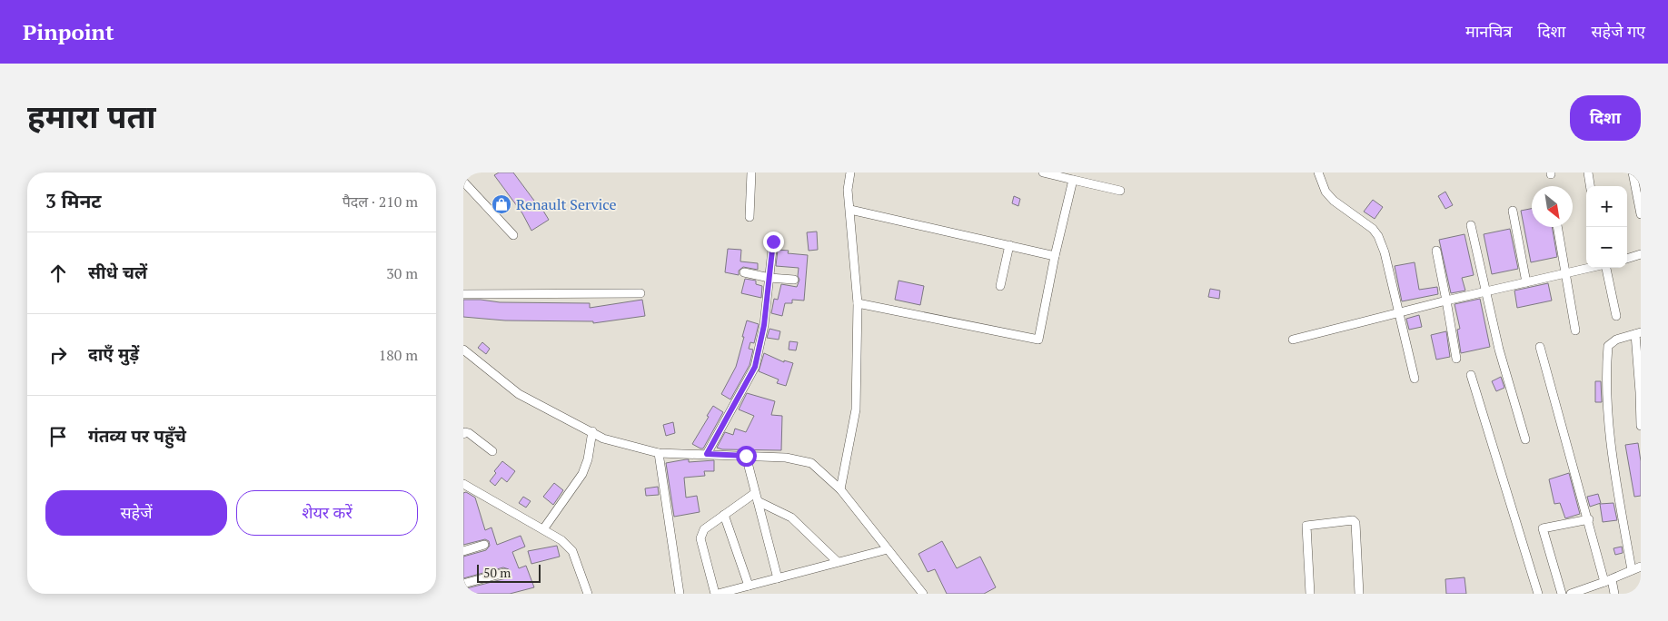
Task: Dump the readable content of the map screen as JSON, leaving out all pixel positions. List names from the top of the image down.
{
  "places": {
    "shop": ["Renault Service"]
  },
  "scale_bar": "50 m",
  "north": "bottom right",
  "page": {
    "header": "Pinpoint",
    "nav": ["मानचित्र", "दिशा", "सहेजे गए"],
    "title": "हमारा पता",
    "buttons": [
      "दिशा",
      ["सहेजें", "शेयर करें"]
    ],
    "heading": ["3 मिनट", "पैदल · 210 m"],
    "map_buttons": ["+", "−"],
    "list": [
      ["सीधे चलें", "30 m"],
      ["दाएँ मुड़ें", "180 m"],
      "गंतव्य पर पहुँचे"
    ],
    "scale": "50 m"
  }
}
